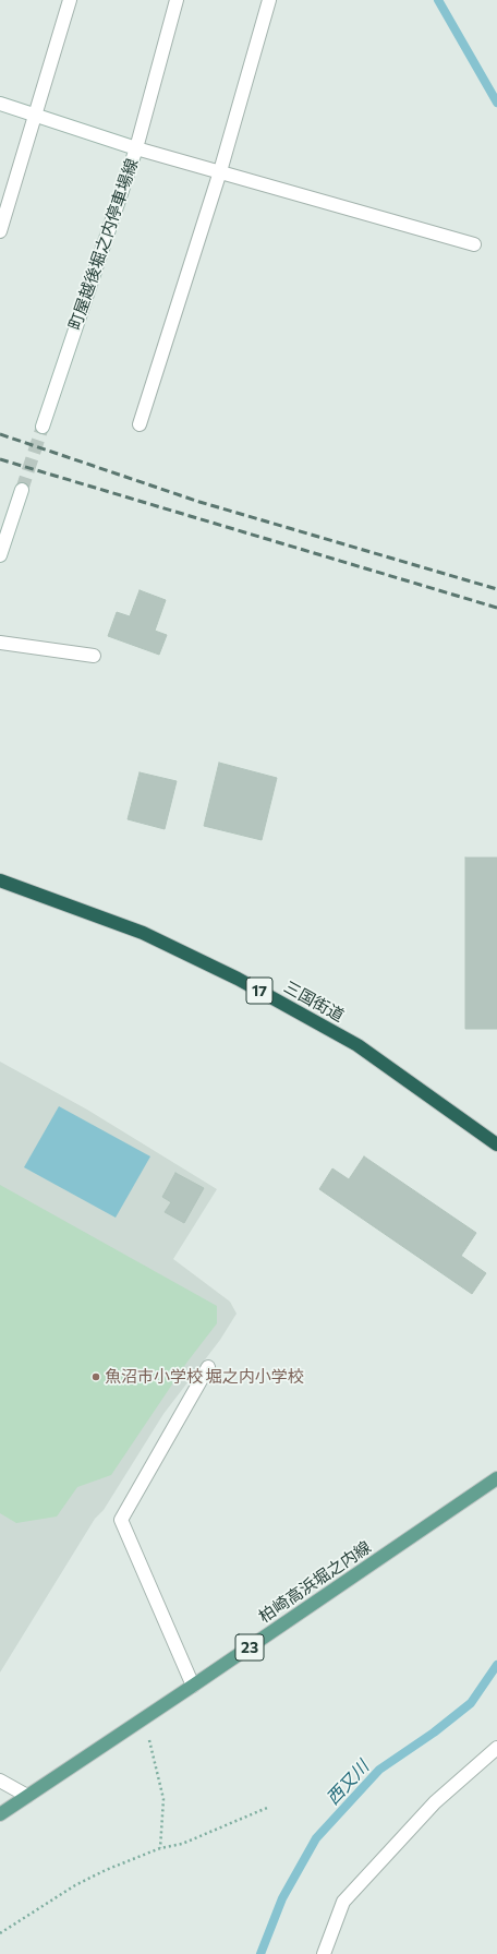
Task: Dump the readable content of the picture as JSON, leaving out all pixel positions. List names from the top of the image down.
{
  "streets": {
    "highway": ["17", "三国街道"],
    "main road": ["柏崎高浜堀之内線", "23"],
    "street": ["町屋越後堀之内停車場線"]
  },
  "water": ["西又川"],
  "places": ["魚沼市小学校 堀之内小学校"]
}
